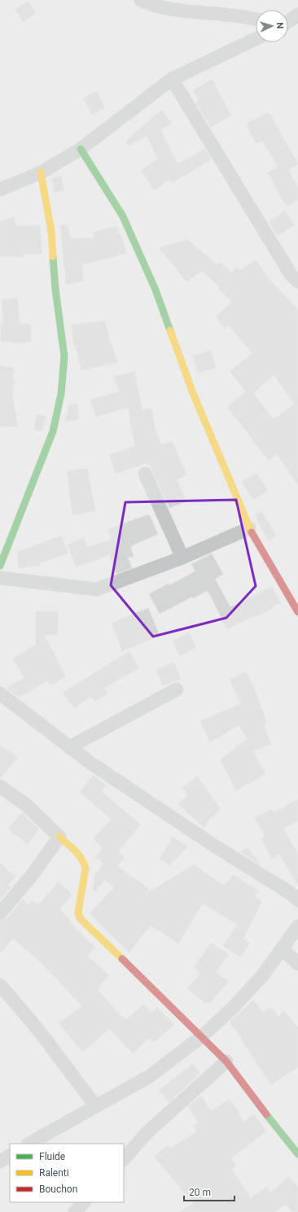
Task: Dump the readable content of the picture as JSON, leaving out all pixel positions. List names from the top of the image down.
{
  "legend": ["Fluide", "Ralenti", "Bouchon"],
  "scale_bar": "20 m",
  "north": "right"
}
